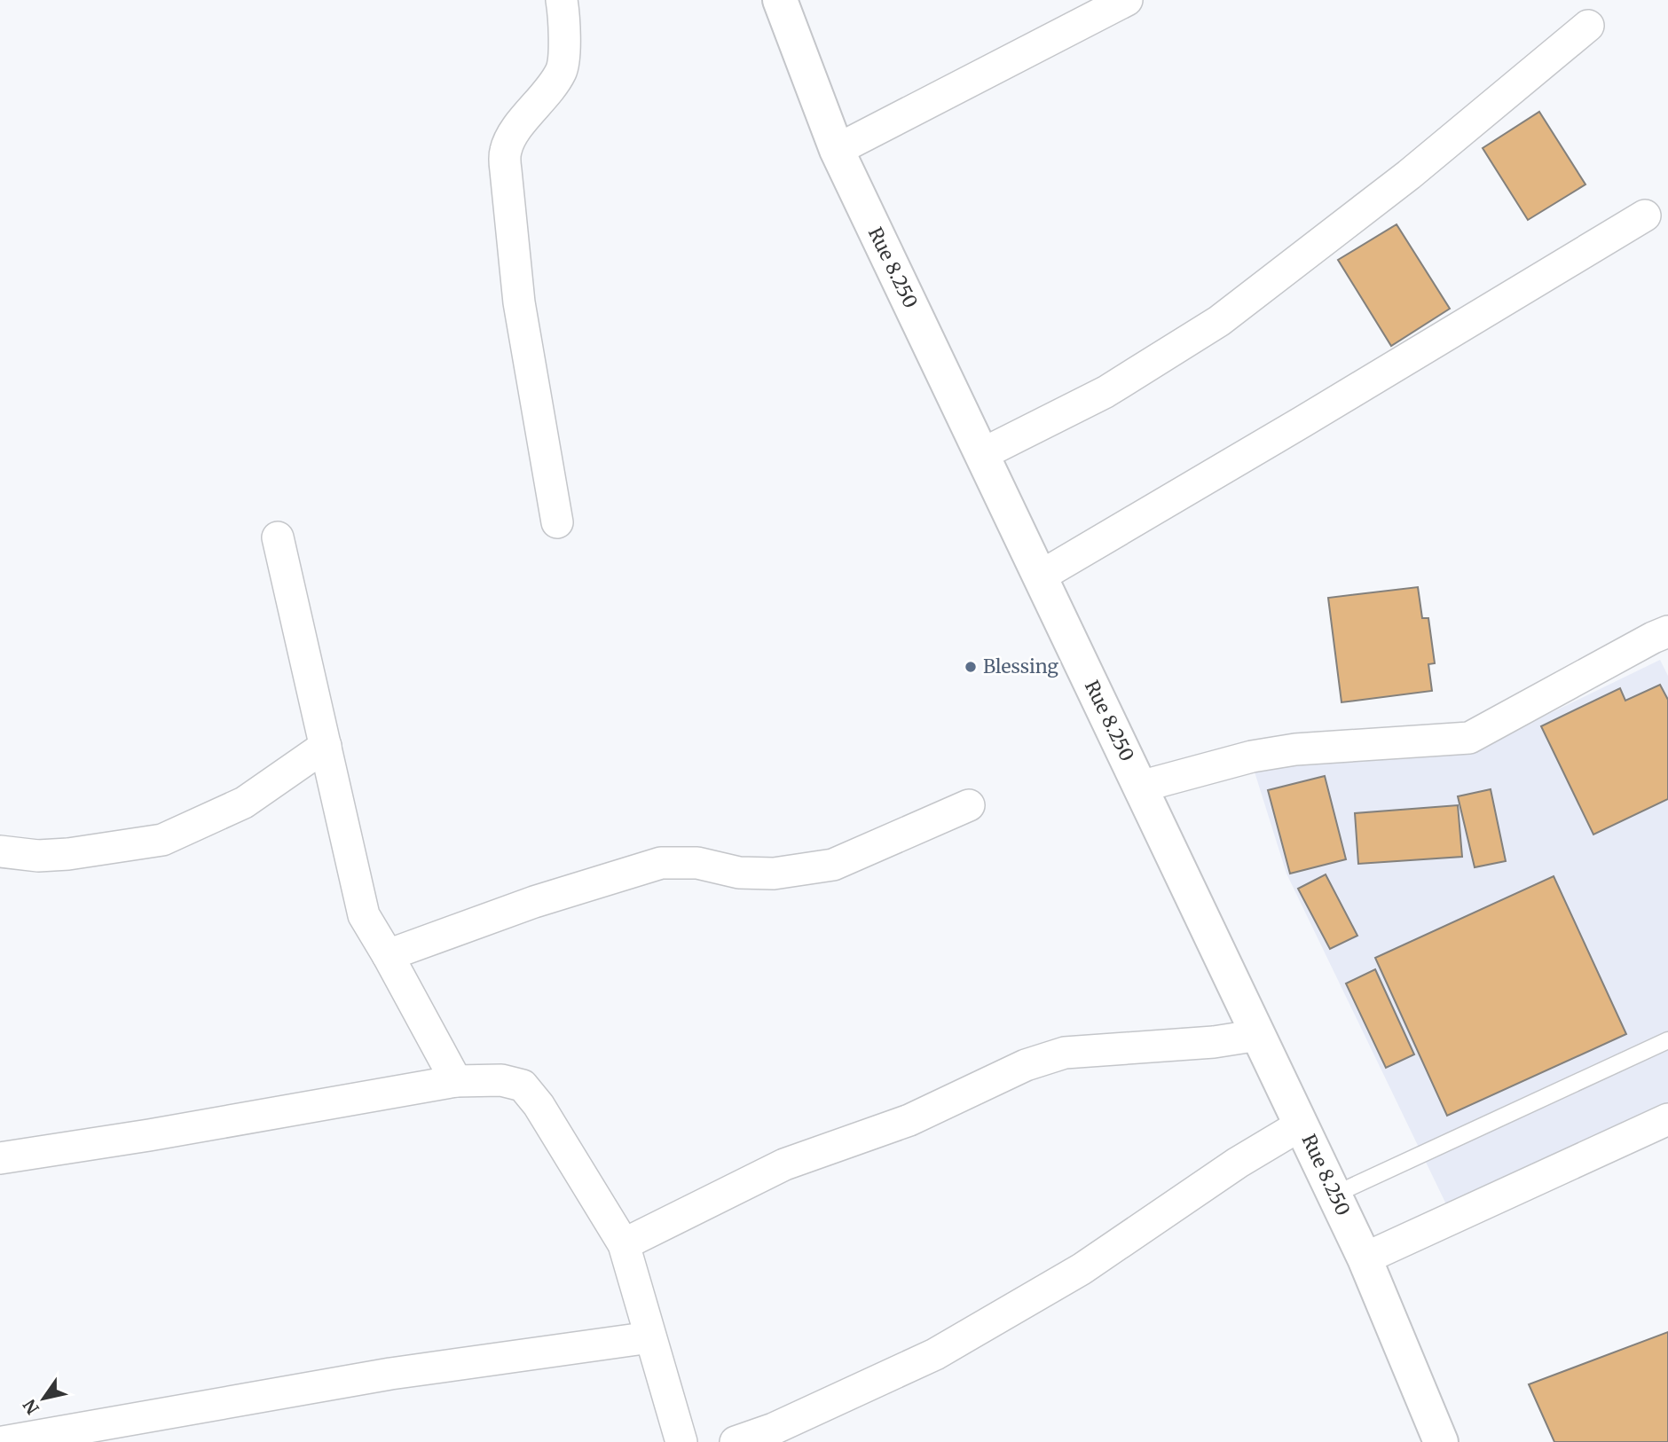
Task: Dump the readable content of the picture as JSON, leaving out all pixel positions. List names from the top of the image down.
{
  "streets": {
    "highway": ["Rue 8.250"]
  },
  "places": ["Blessing"],
  "north": "bottom left"
}
